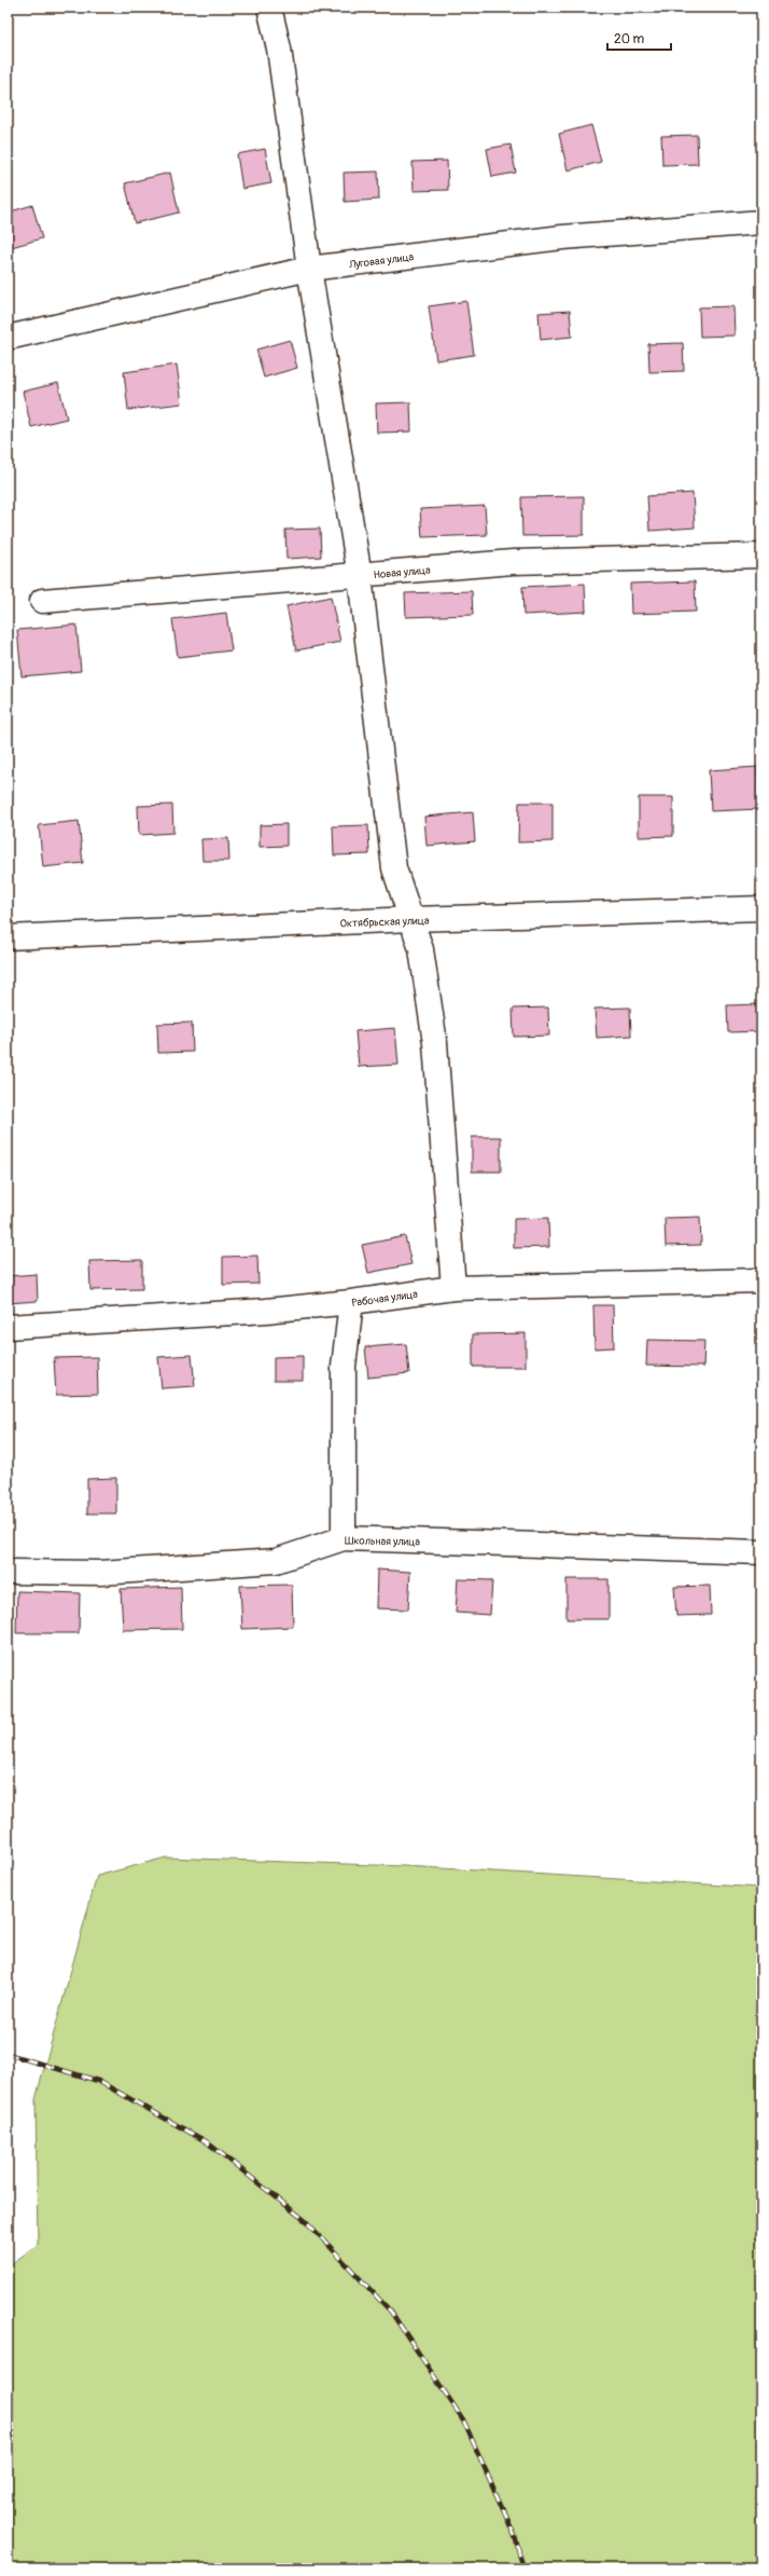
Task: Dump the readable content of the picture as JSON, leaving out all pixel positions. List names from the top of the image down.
{
  "streets": {
    "street": [
      "Луговая улица",
      "Новая улица",
      "Октябрьская улица",
      "Рабочая улица",
      "Школьная улица"
    ]
  },
  "scale_bar": "20 m"
}
